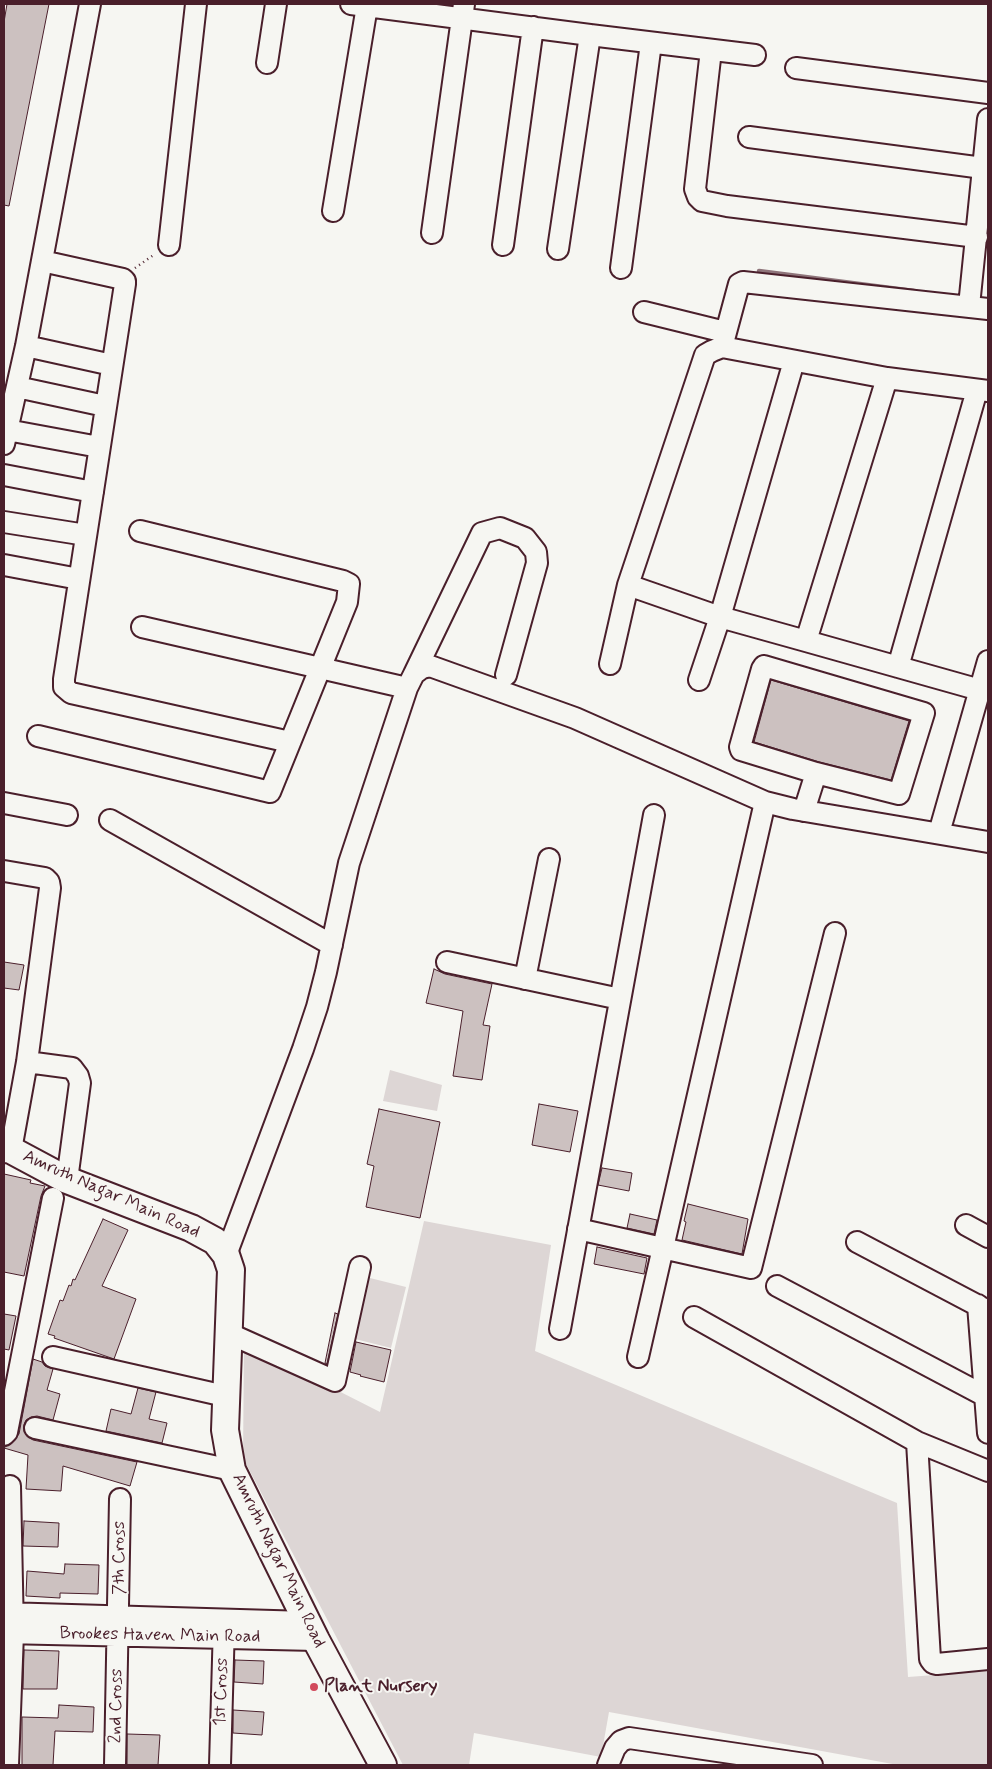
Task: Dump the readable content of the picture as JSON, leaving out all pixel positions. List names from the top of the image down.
{
  "streets": {
    "main road": ["Amruth Nagar Main Road"],
    "street": [
      "7th Cross",
      "Brookes Haven Main Road",
      "1st Cross",
      "2nd Cross"
    ]
  },
  "crossings": [
    ["Amruth Nagar Main Road", "Brookes Haven Main Road"],
    ["7th Cross", "Brookes Haven Main Road"],
    ["7th Cross", "2nd Cross"],
    ["Brookes Haven Main Road", "1st Cross"],
    ["Brookes Haven Main Road", "2nd Cross"]
  ],
  "places": ["Plant Nursery"]
}
